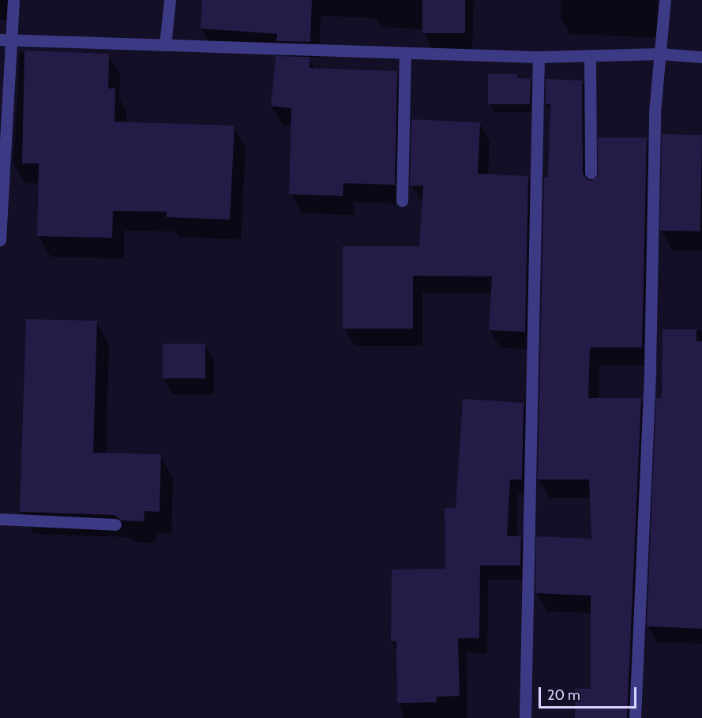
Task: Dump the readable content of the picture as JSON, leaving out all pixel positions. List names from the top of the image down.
{
  "scale_bar": "20 m"
}
